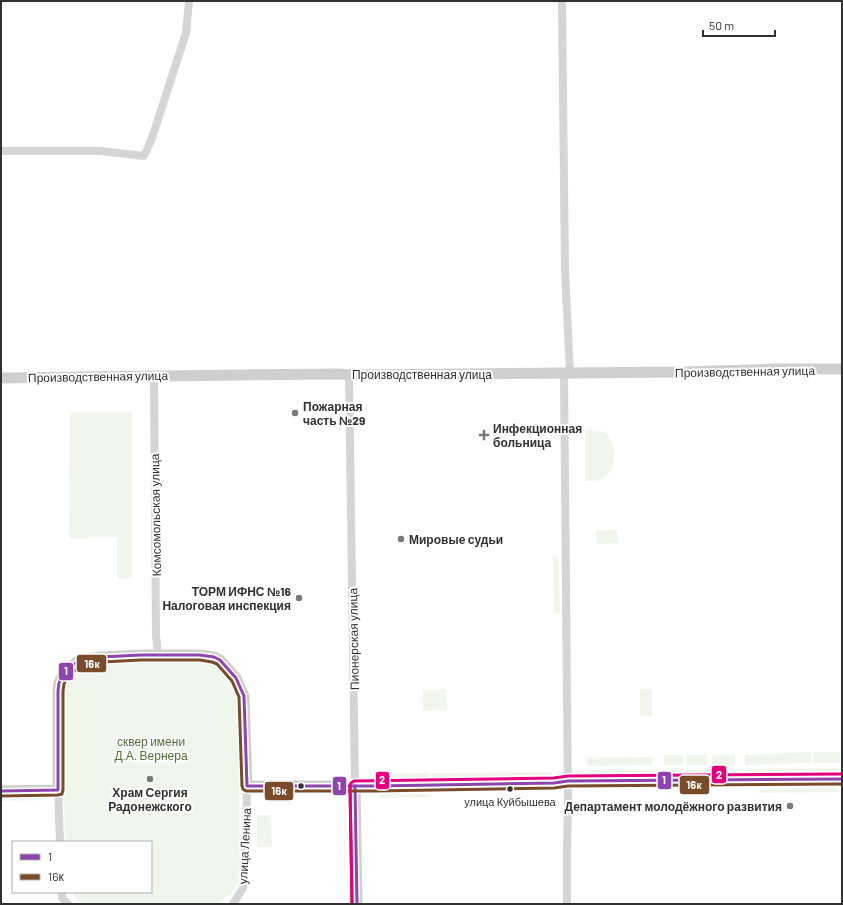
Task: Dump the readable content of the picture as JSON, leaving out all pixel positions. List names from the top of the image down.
{
  "streets": {
    "street": [
      "Производственная улица",
      "Комсомольская улица",
      "Пионерская улица",
      "улица Ленина"
    ]
  },
  "crossings": [
    ["Производственная улица", "Комсомольская улица"],
    ["Производственная улица", "Пионерская улица"],
    ["Комсомольская улица", "улица Ленина"]
  ],
  "parks": ["сквер имени Д.А. Вернера"],
  "places": {
    "other": [
      "Пожарная часть №29",
      "Мировые судьи",
      "ТОРМ ИФНС №16 Налоговая инспекция",
      "Храм Сергия Радонежского",
      "улица Куйбышева",
      "Департамент молодёжного развития"
    ],
    "health": ["Инфекционная больница"]
  },
  "lines": ["transit line 1", "transit line 16к", "transit line 2"],
  "legend": ["1", "16к"],
  "scale_bar": "50 m"
}
